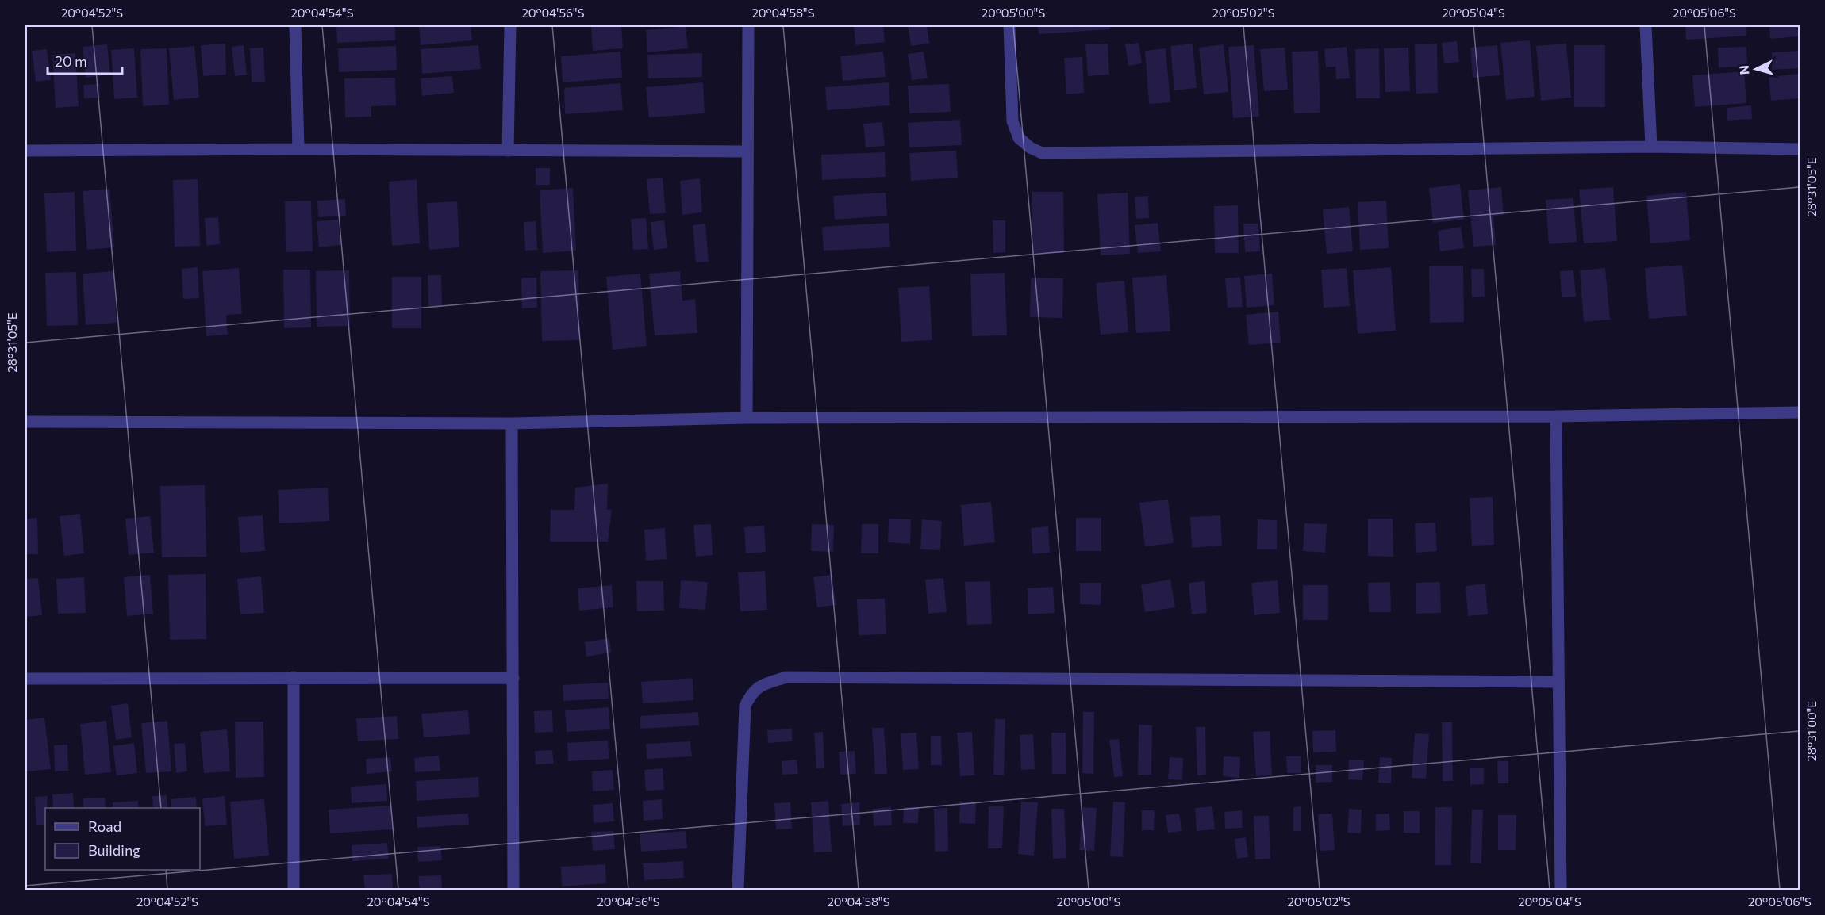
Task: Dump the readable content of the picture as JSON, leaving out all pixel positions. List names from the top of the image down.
{
  "legend": ["Road", "Building"],
  "scale_bar": "20 m",
  "north": "left",
  "coordinates": [
    "20°04'52\"S",
    "20°04'54\"S",
    "20°04'56\"S",
    "20°04'58\"S",
    "20°05'00\"S",
    "20°05'02\"S",
    "20°05'04\"S",
    "20°05'06\"S",
    "28°31'05\"E",
    "28°31'00\"E"
  ]
}
